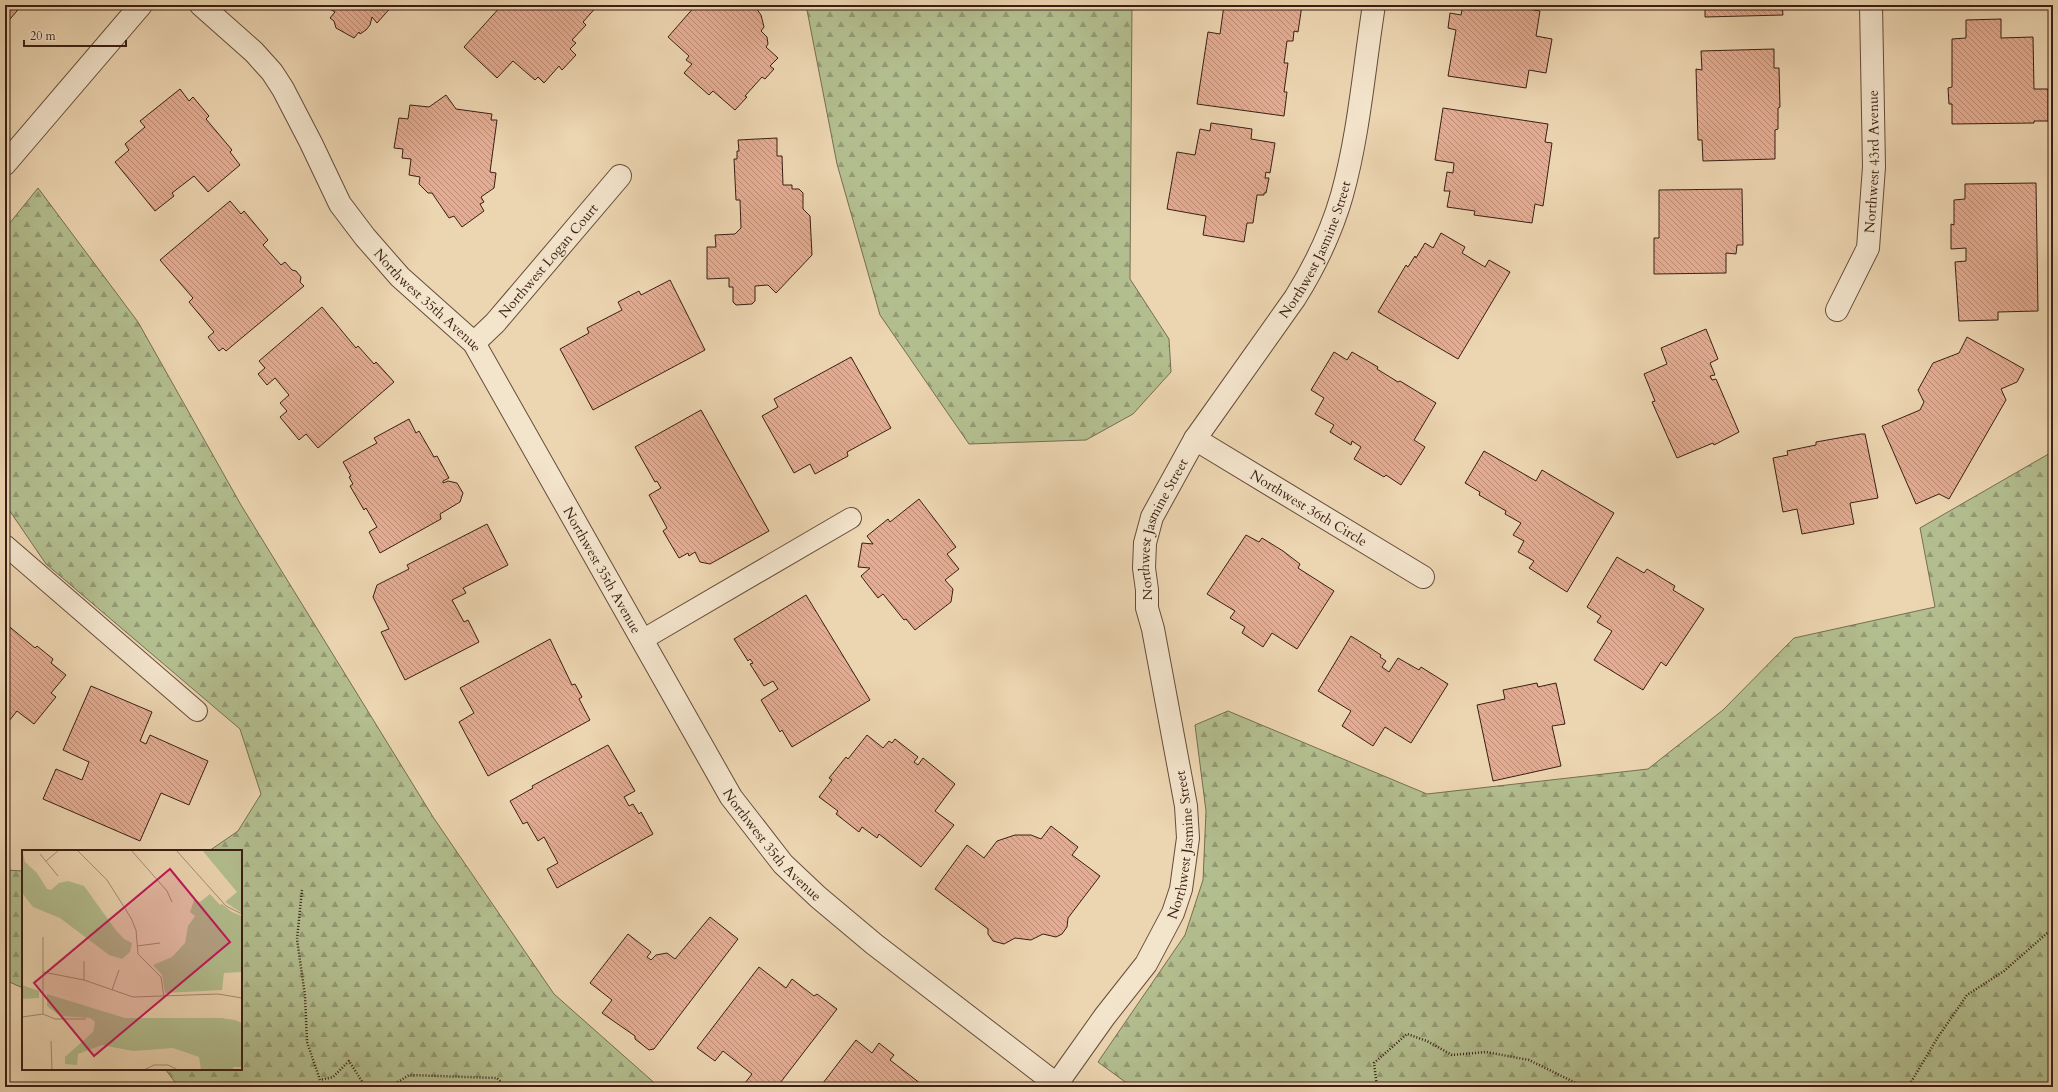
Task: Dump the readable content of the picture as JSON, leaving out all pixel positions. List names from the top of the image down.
{
  "streets": {
    "street": [
      "Northwest 43rd Avenue",
      "Northwest Jasmine Street",
      "Northwest Logan Court",
      "Northwest 35th Avenue",
      "Northwest 36th Circle"
    ]
  },
  "crossings": [
    ["Northwest Jasmine Street", "Northwest 35th Avenue"],
    ["Northwest Jasmine Street", "Northwest 36th Circle"],
    ["Northwest Logan Court", "Northwest 35th Avenue"]
  ],
  "scale_bar": "20 m"
}
